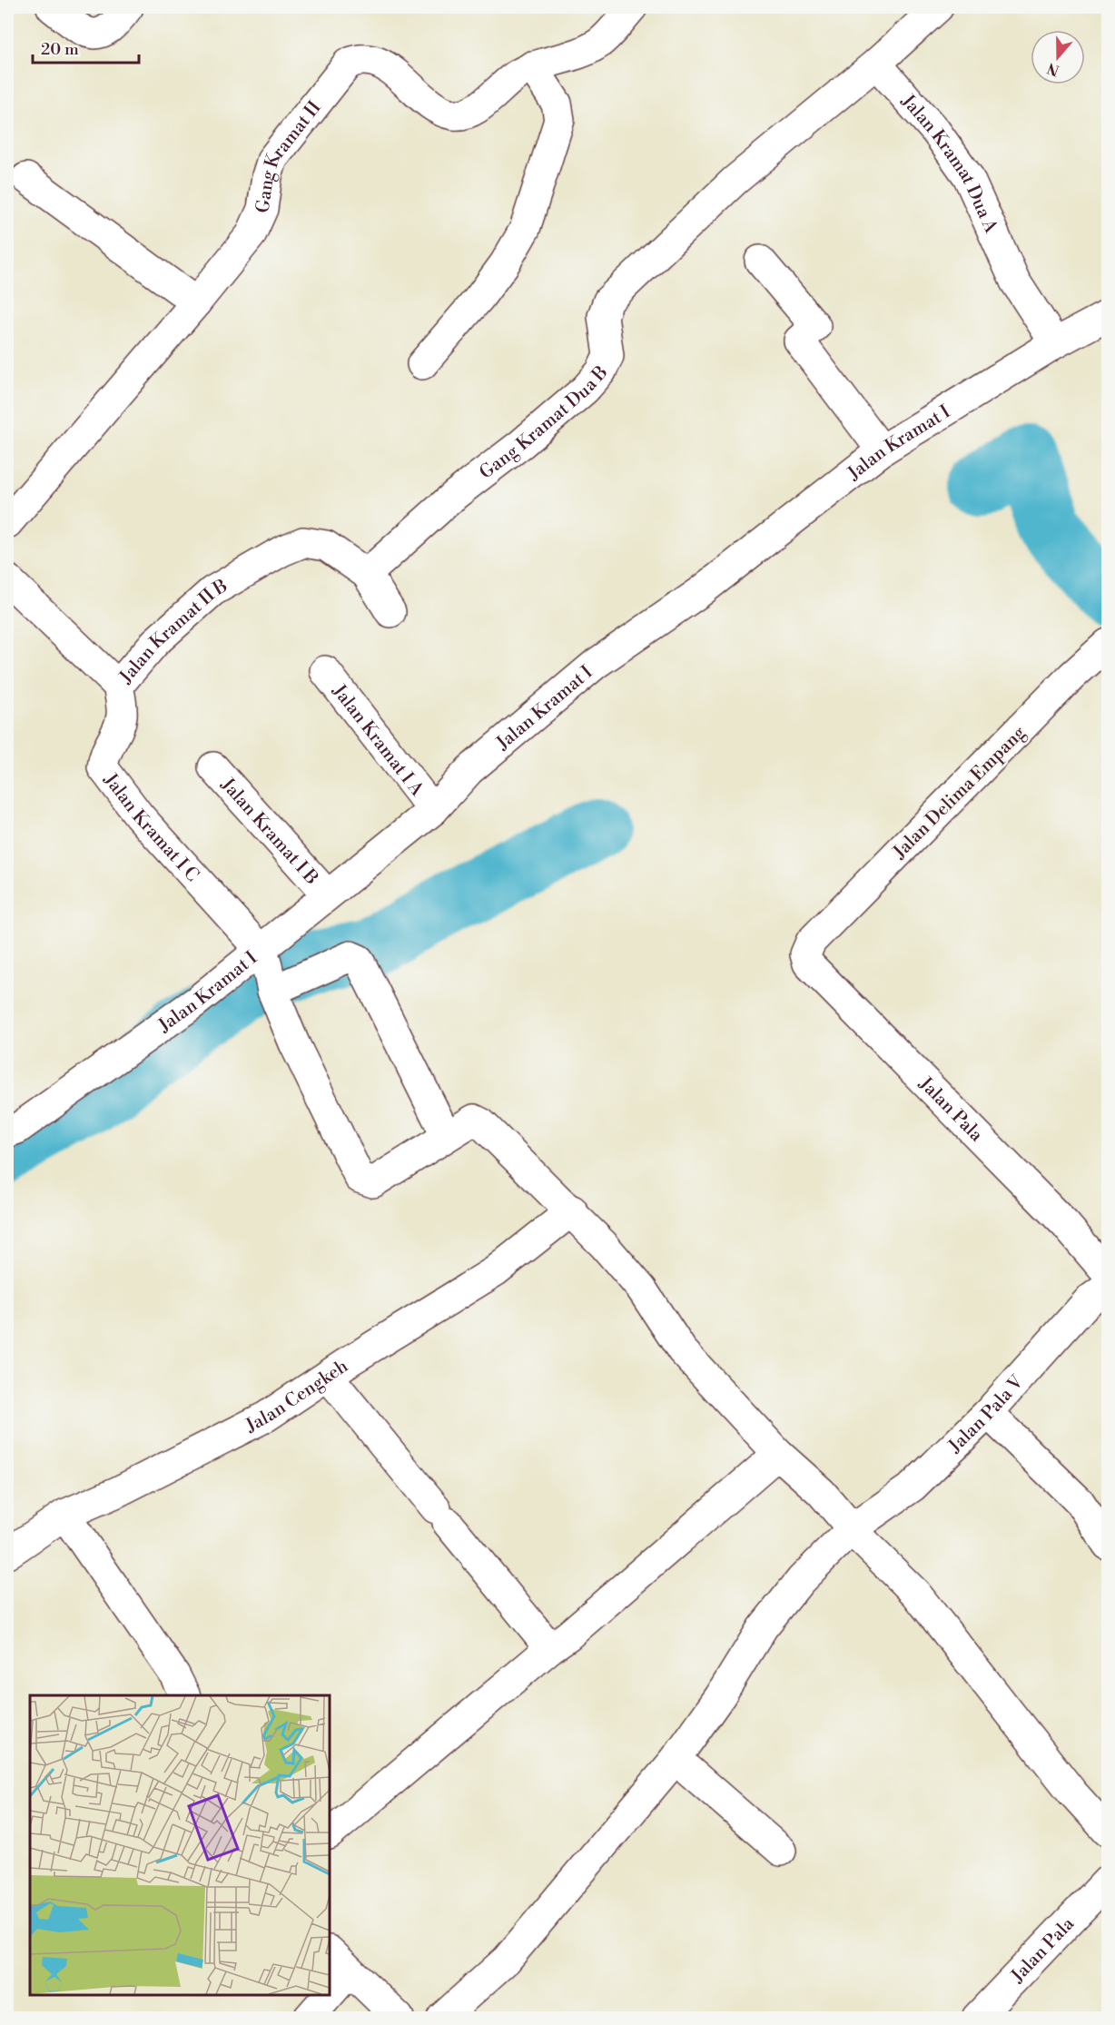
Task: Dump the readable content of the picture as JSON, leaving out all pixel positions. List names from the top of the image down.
{
  "streets": {
    "street": [
      "Gang Kramat II",
      "Jalan Kramat Dua A",
      "Gang Kramat Dua B",
      "Jalan Kramat I",
      "Jalan Kramat II B",
      "Jalan Kramat I A",
      "Jalan Delima Empang",
      "Jalan Kramat I C",
      "Jalan Kramat I B",
      "Jalan Pala",
      "Jalan Cengkeh",
      "Jalan Pala V"
    ]
  },
  "crossings": [
    ["Jalan Kramat Dua A", "Gang Kramat Dua B"],
    ["Jalan Kramat Dua A", "Jalan Kramat I"],
    ["Gang Kramat Dua B", "Jalan Kramat II B"],
    ["Jalan Kramat I", "Jalan Kramat I A"],
    ["Jalan Kramat I", "Jalan Kramat I C"],
    ["Jalan Kramat I", "Jalan Kramat I B"],
    ["Jalan Kramat II B", "Jalan Kramat I C"],
    ["Jalan Delima Empang", "Jalan Pala"]
  ],
  "scale_bar": "20 m",
  "north": "bottom"
}
